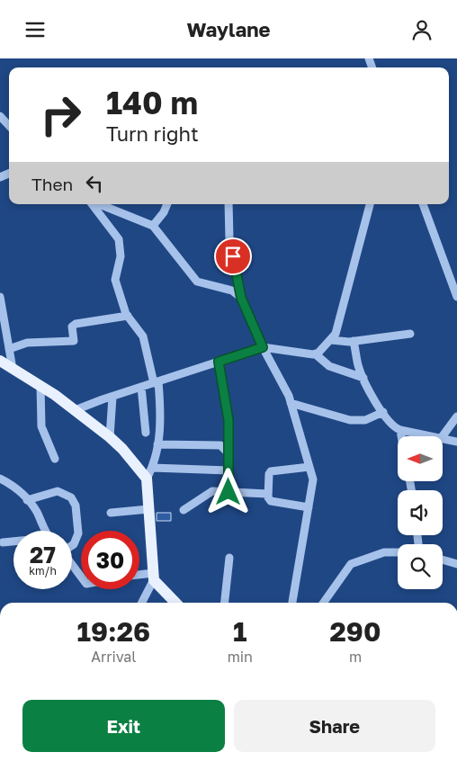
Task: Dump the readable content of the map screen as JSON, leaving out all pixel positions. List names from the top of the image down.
{
  "north": "left",
  "page": {
    "header": "Waylane",
    "turn": ["140 m", "Turn right"],
    "then": "Then",
    "speed": "27 km/h",
    "limit": "30",
    "eta": [
      "19:26",
      "Arrival",
      "1",
      "min",
      "290",
      "m"
    ],
    "buttons": ["Exit", "Share"]
  }
}
